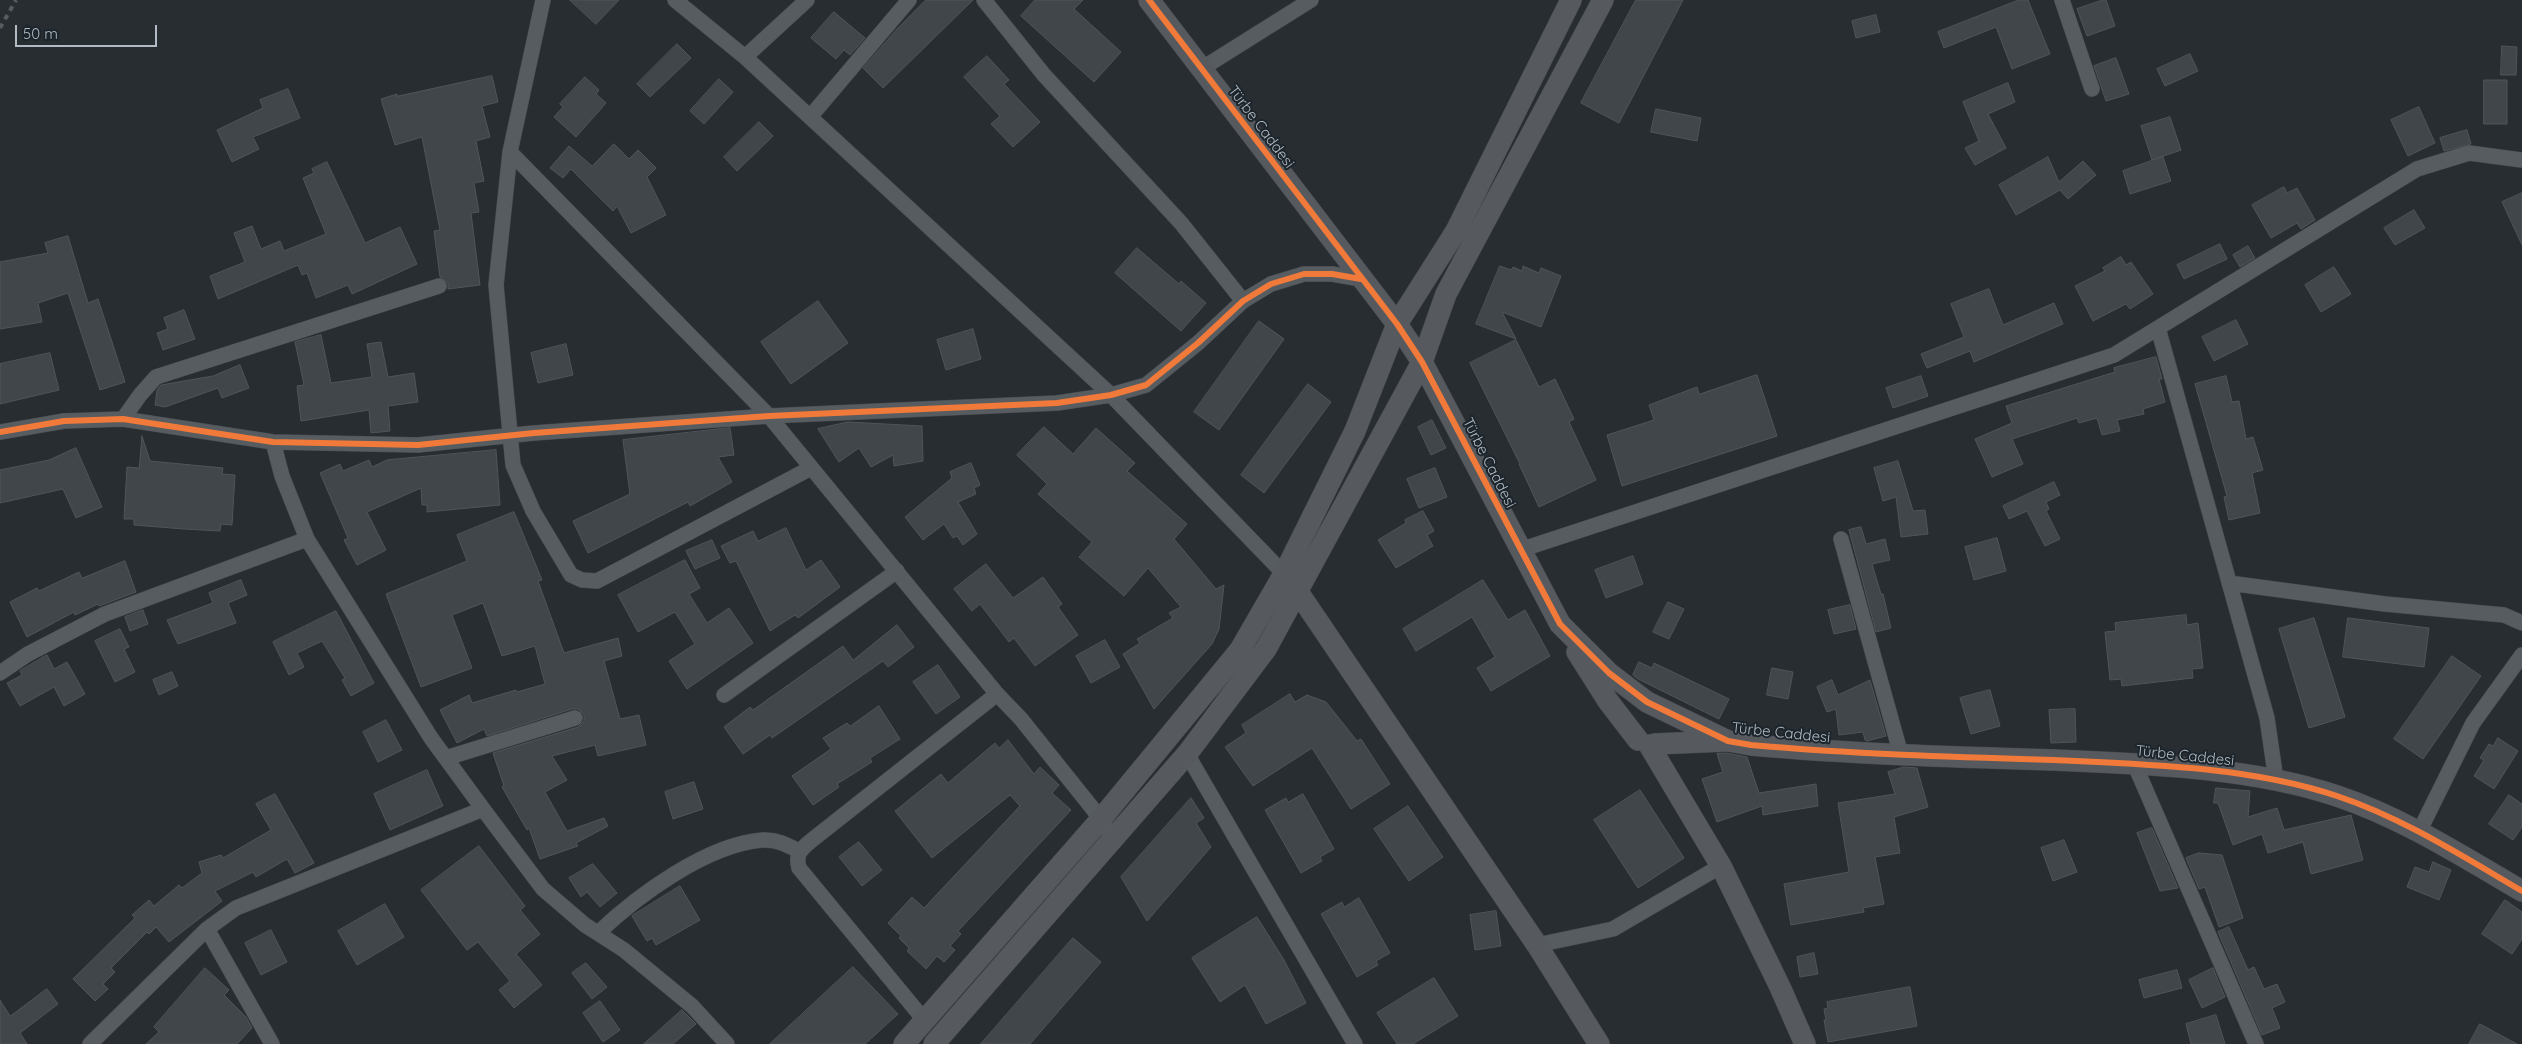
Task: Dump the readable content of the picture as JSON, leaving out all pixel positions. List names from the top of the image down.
{
  "streets": {
    "street": ["Türbe Caddesi"]
  },
  "scale_bar": "50 m"
}
